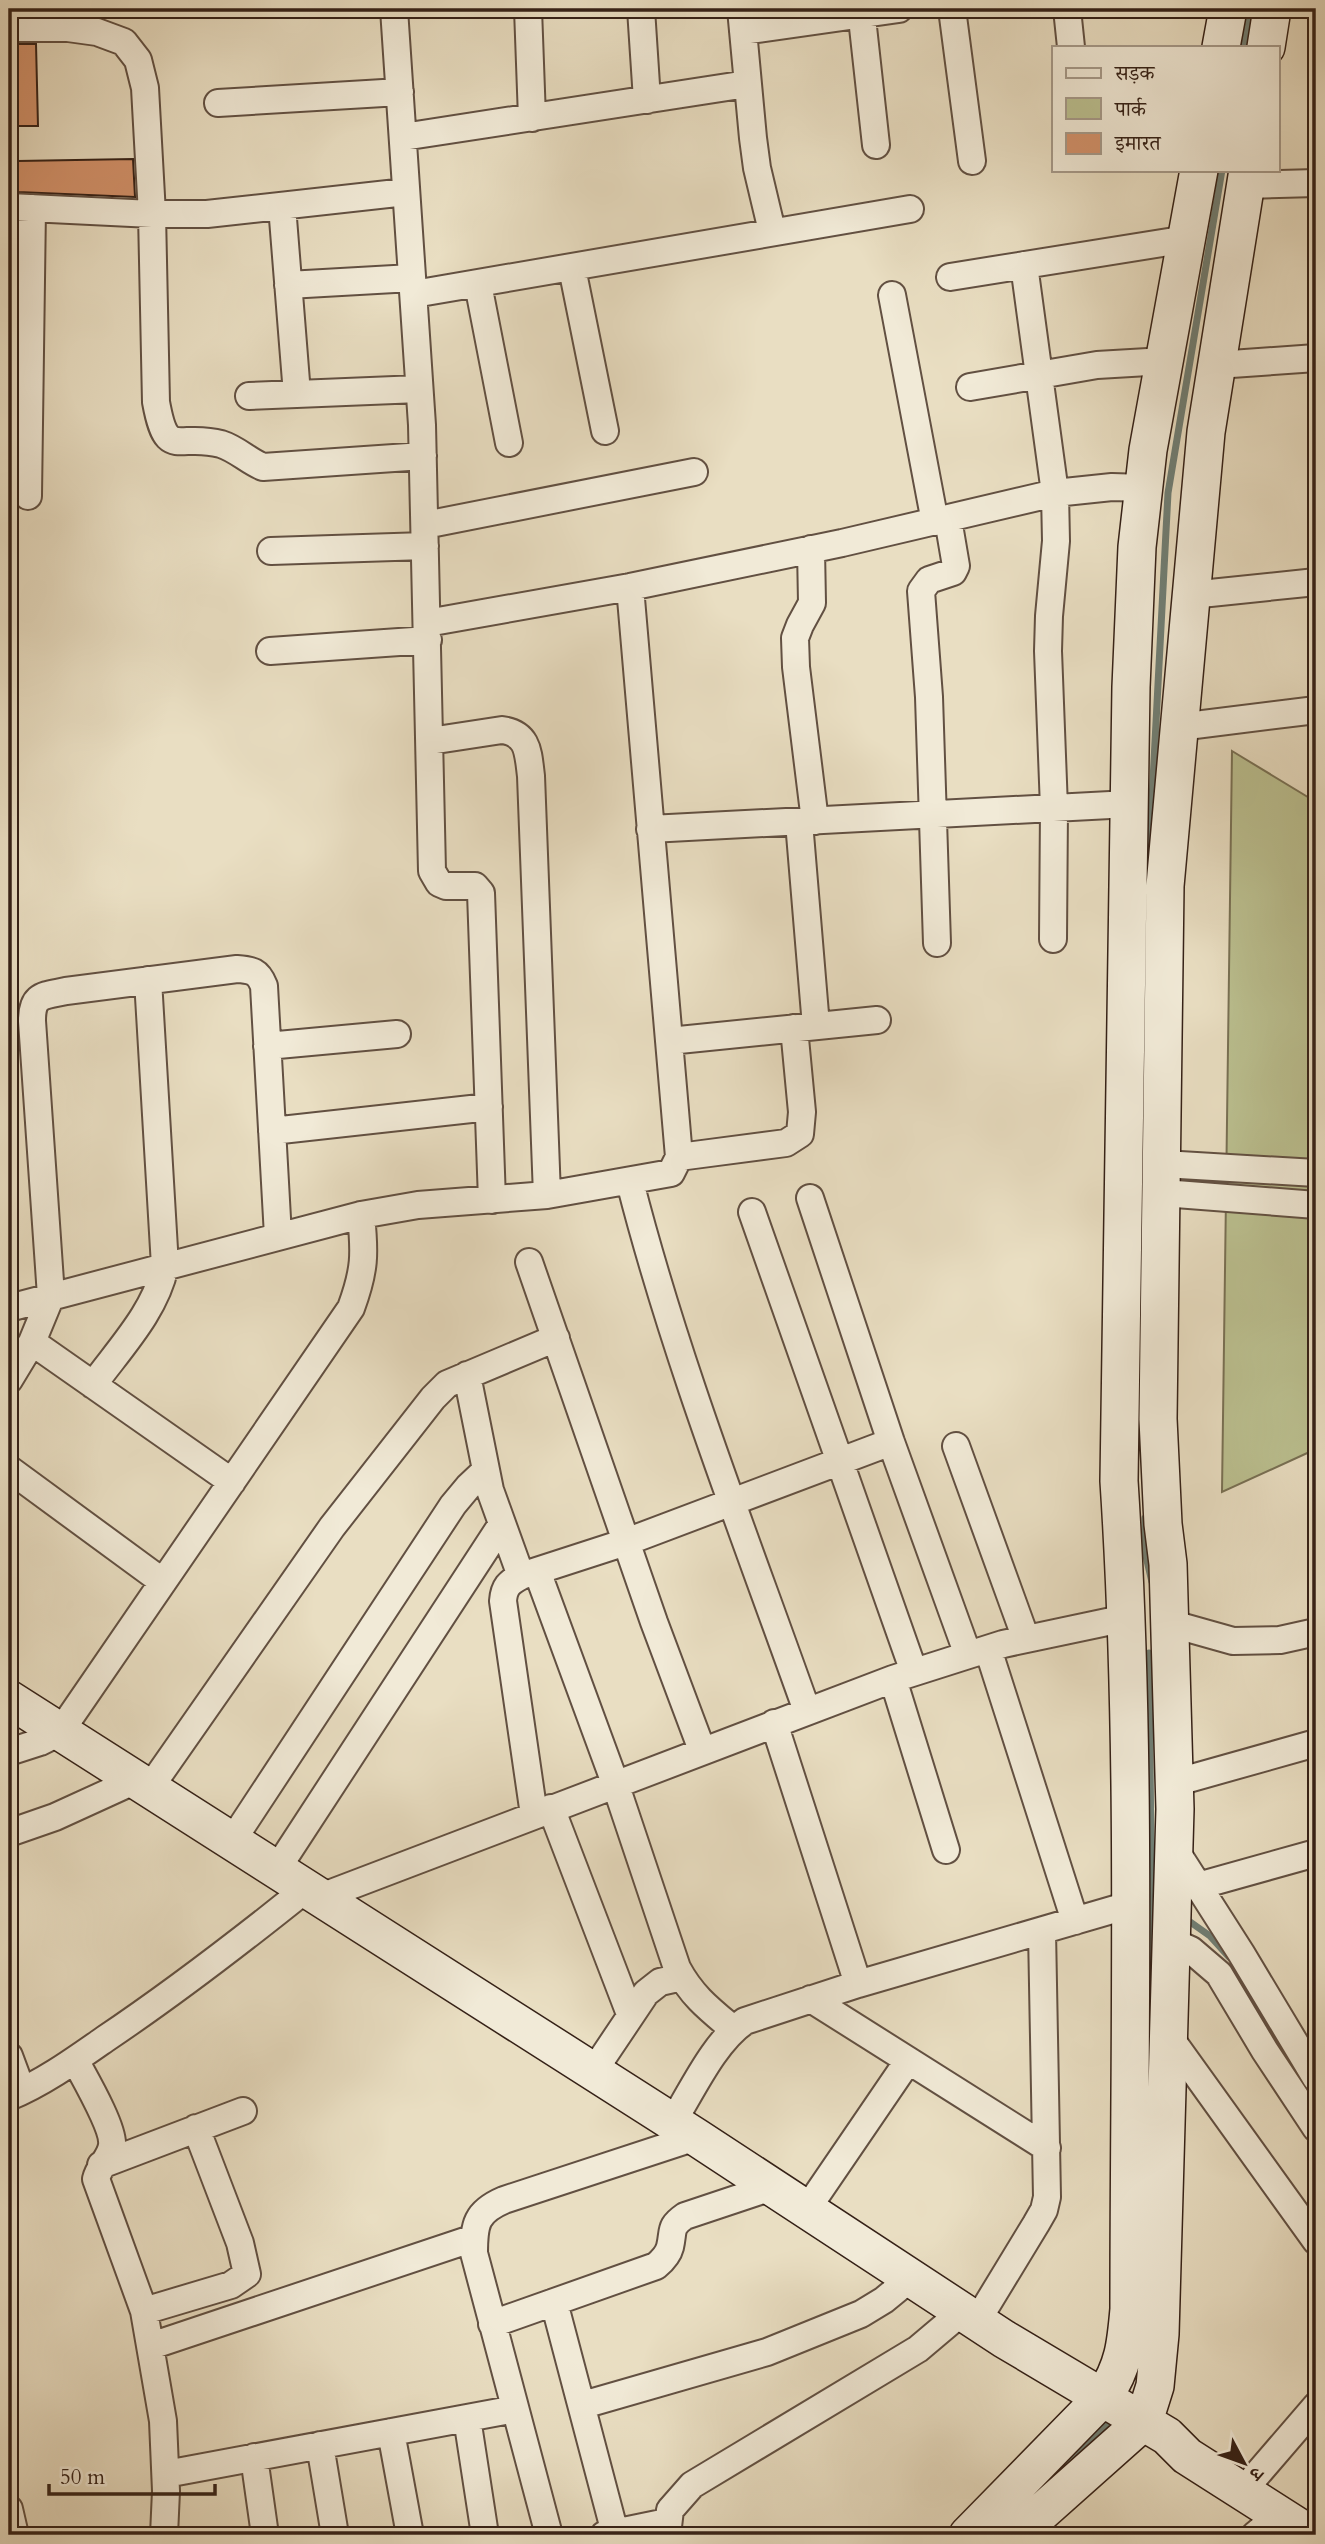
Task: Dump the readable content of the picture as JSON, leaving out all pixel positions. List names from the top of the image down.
{
  "legend": ["सड़क", "पार्क", "इमारत"],
  "scale_bar": "50 m",
  "north": "bottom right"
}
